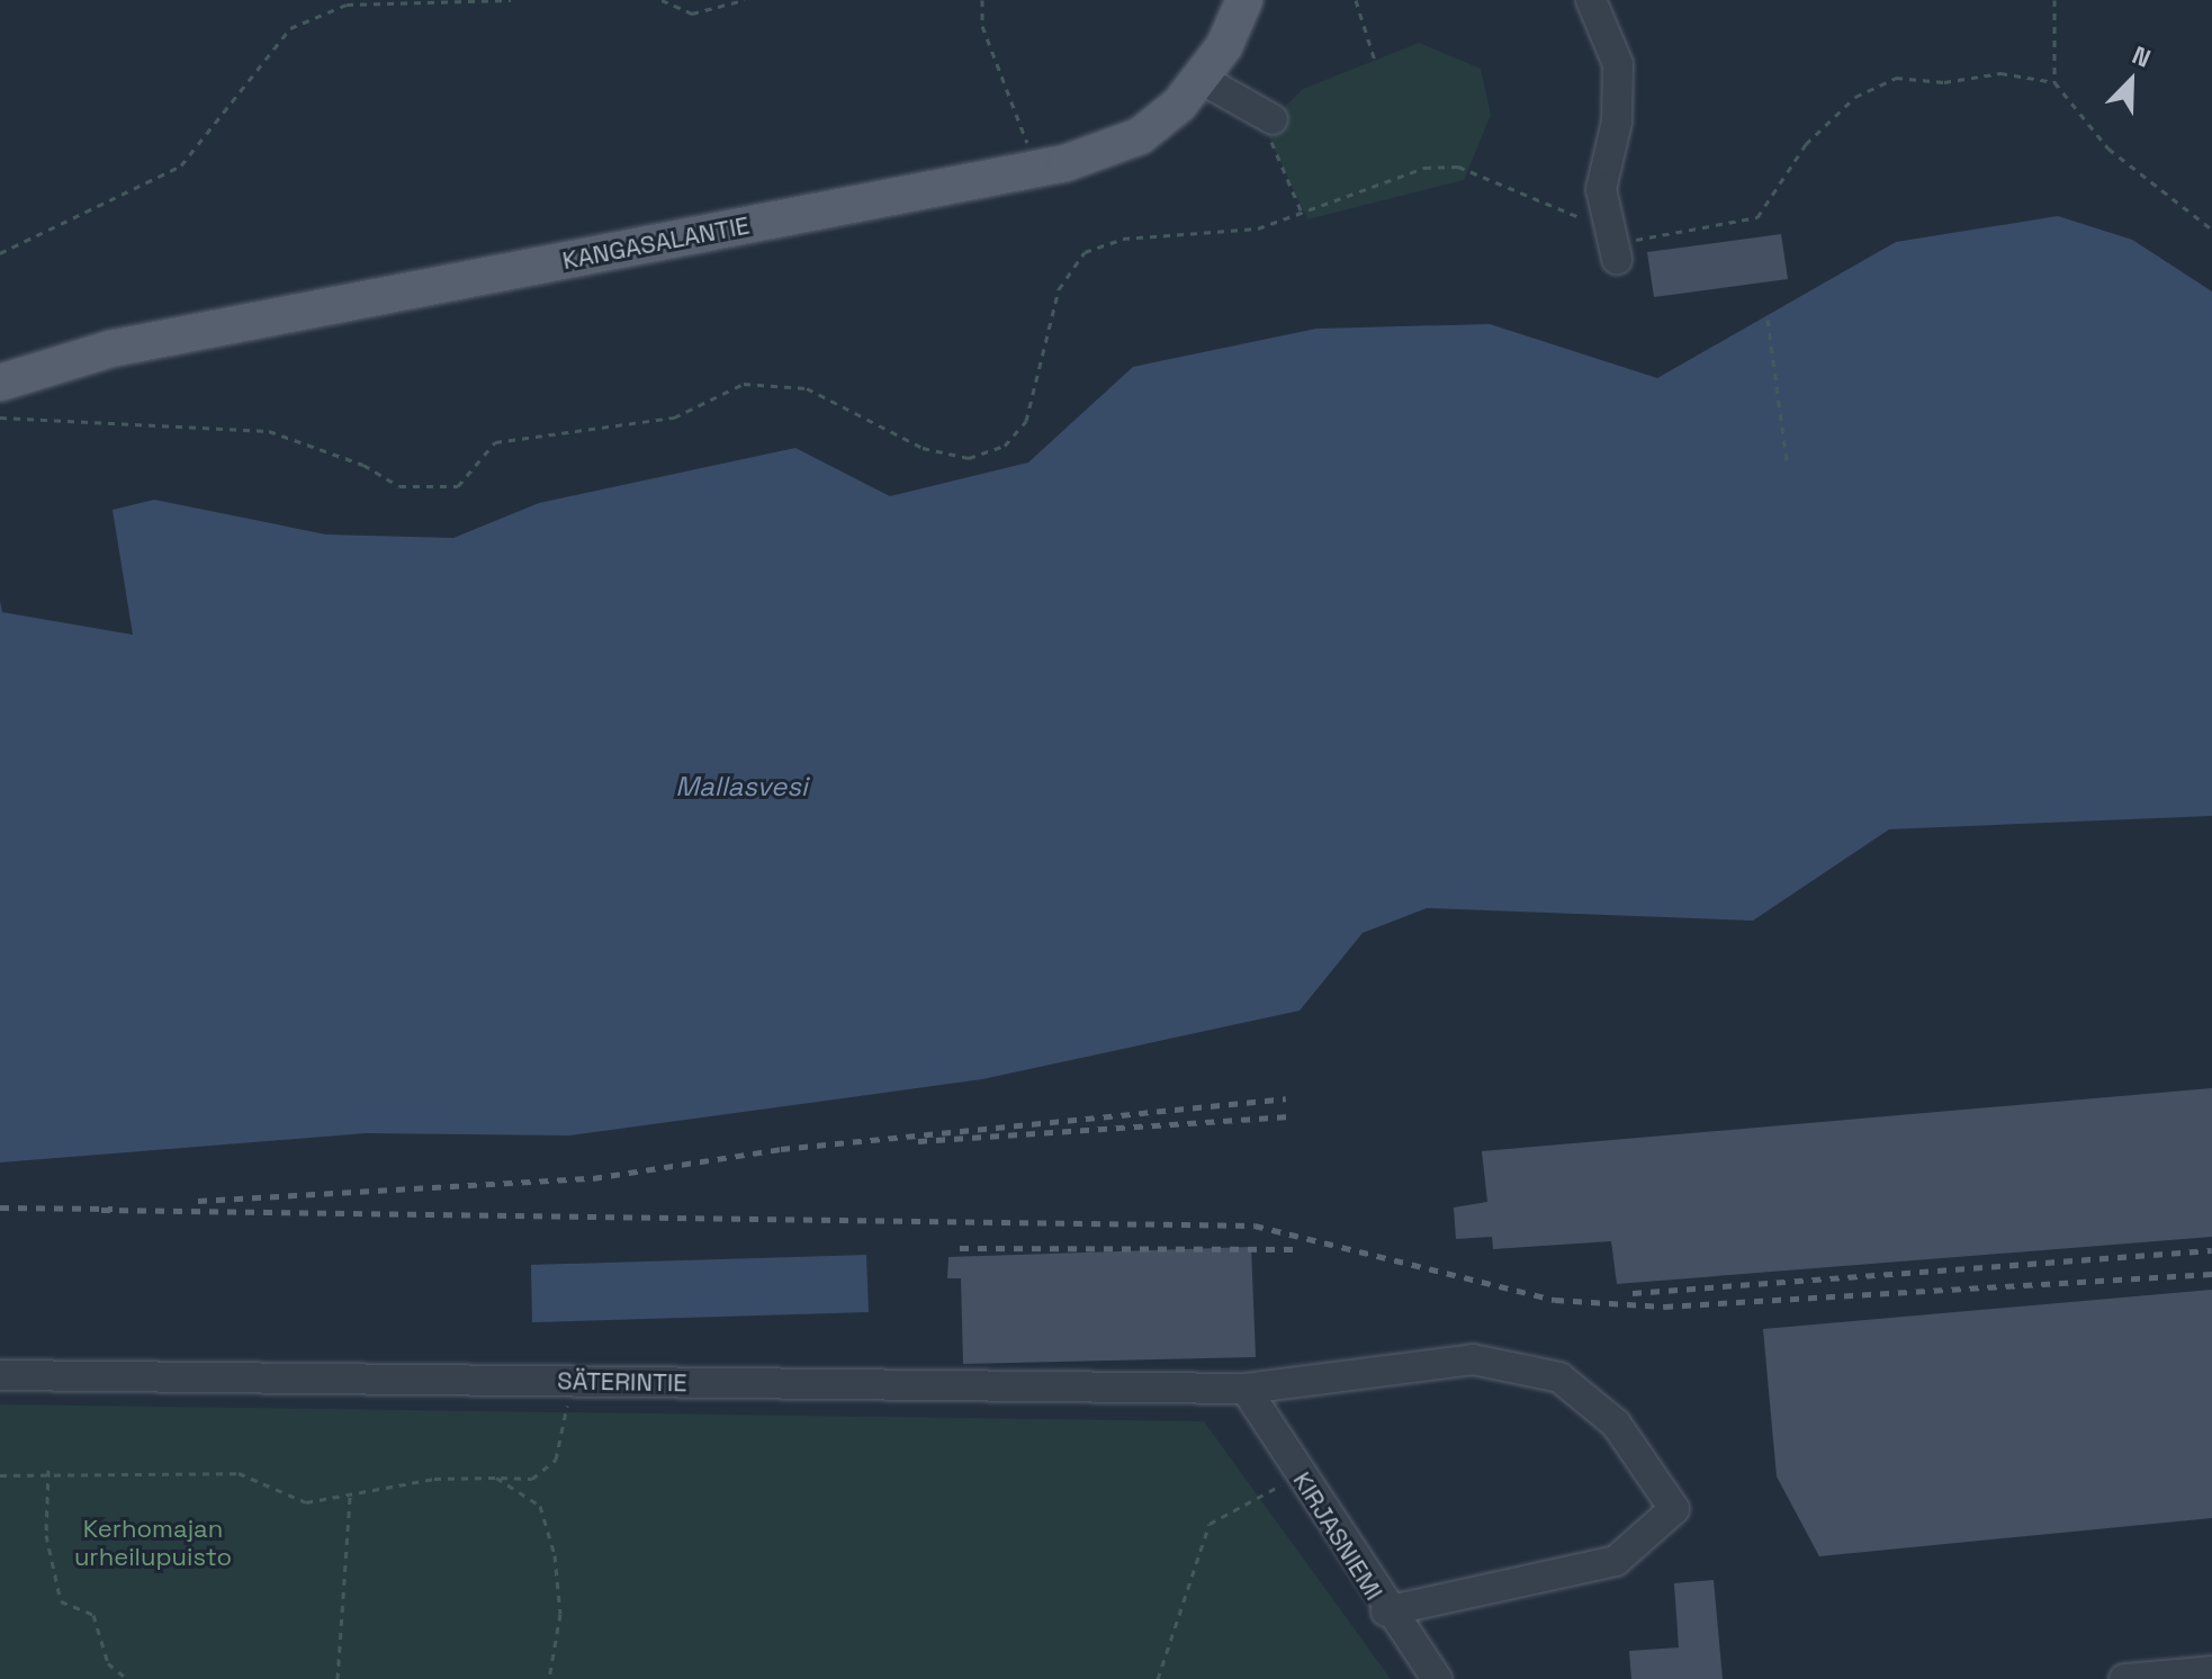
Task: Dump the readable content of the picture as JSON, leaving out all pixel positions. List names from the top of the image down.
{
  "streets": {
    "main road": ["KANGASALANTIE"],
    "street": ["SÄTERINTIE", "KIRJASNIEMI"]
  },
  "crossings": [
    ["SÄTERINTIE", "KIRJASNIEMI"]
  ],
  "water": ["Mallasvesi"],
  "parks": ["Kerhomajan urheilupuisto"],
  "north": "top right"
}
